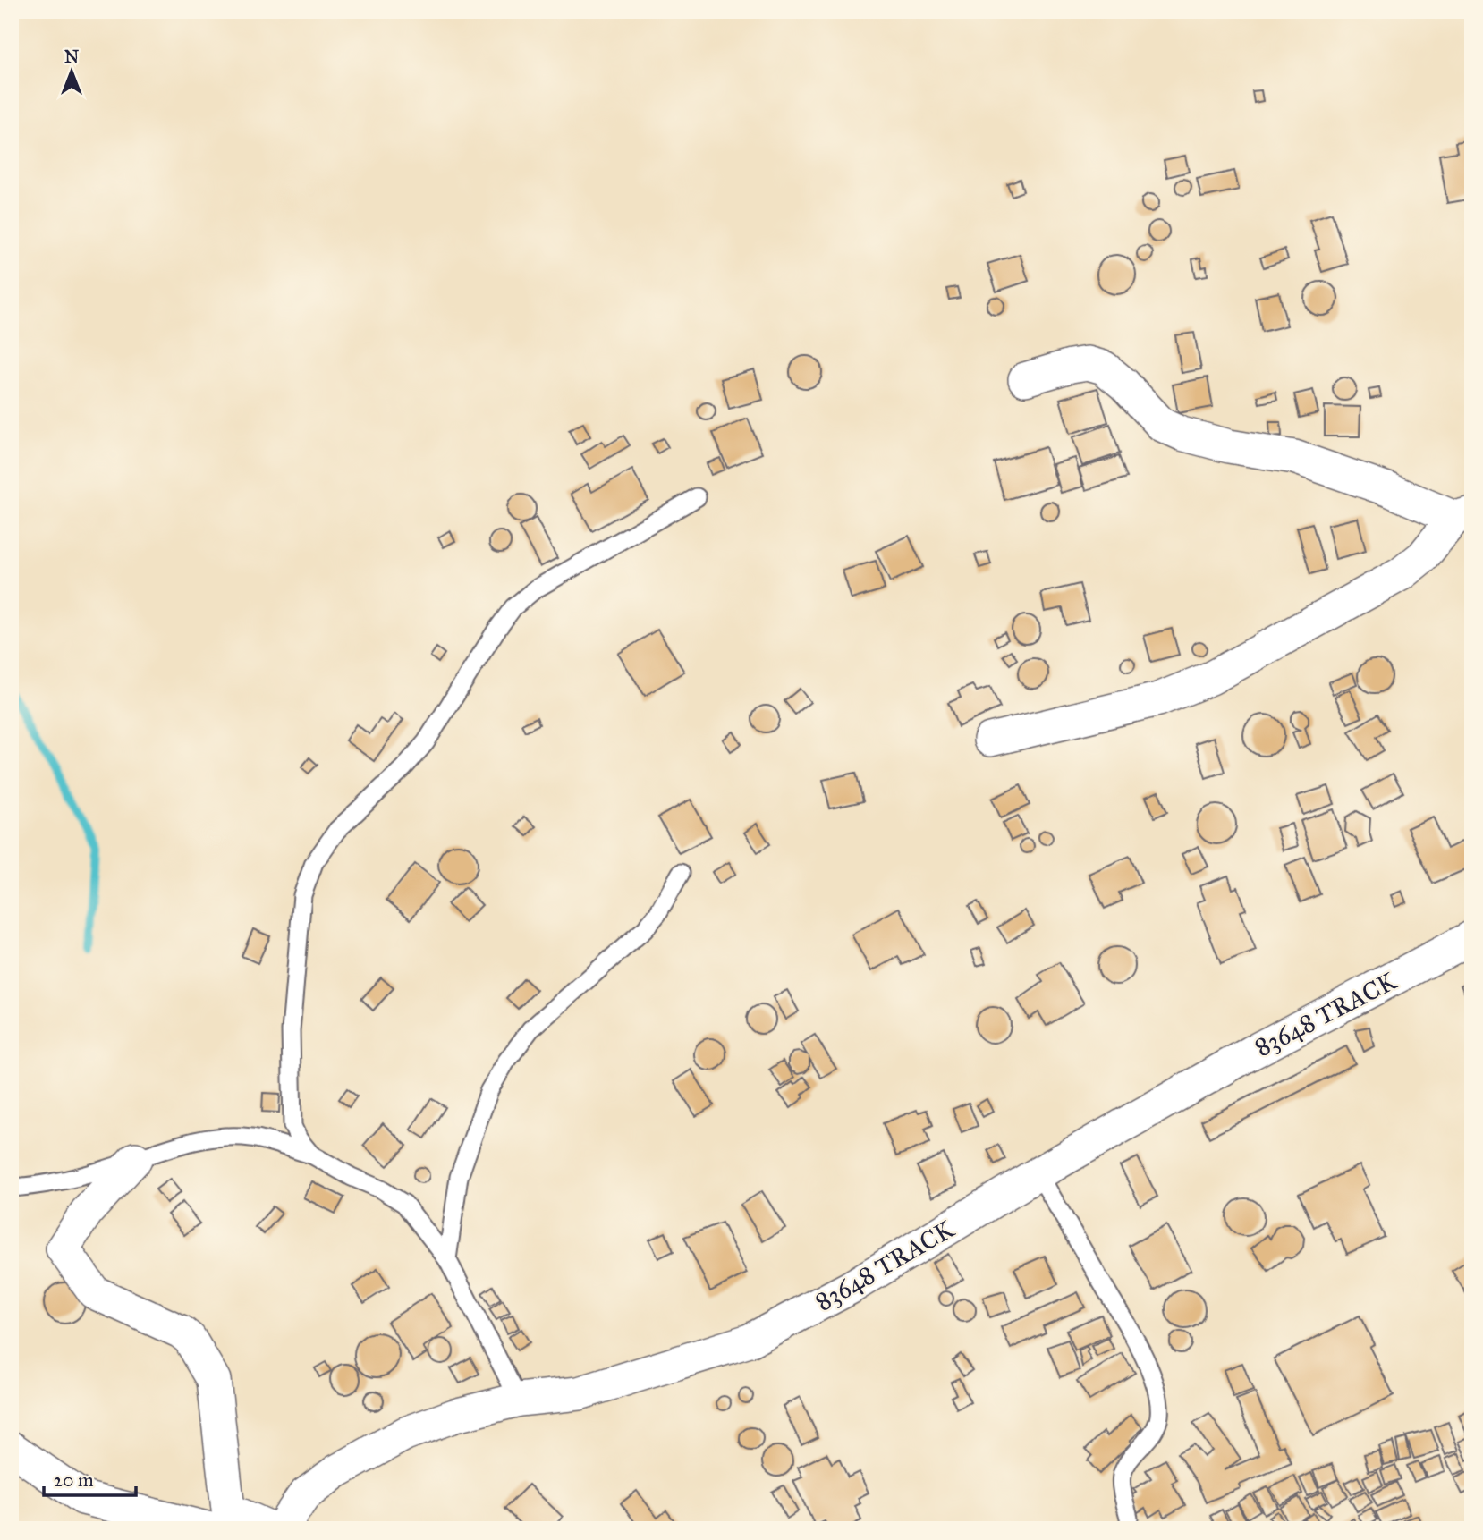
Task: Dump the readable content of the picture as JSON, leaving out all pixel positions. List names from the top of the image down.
{
  "streets": {
    "street": ["83648 TRACK"]
  },
  "scale_bar": "20 m",
  "north": "top"
}
